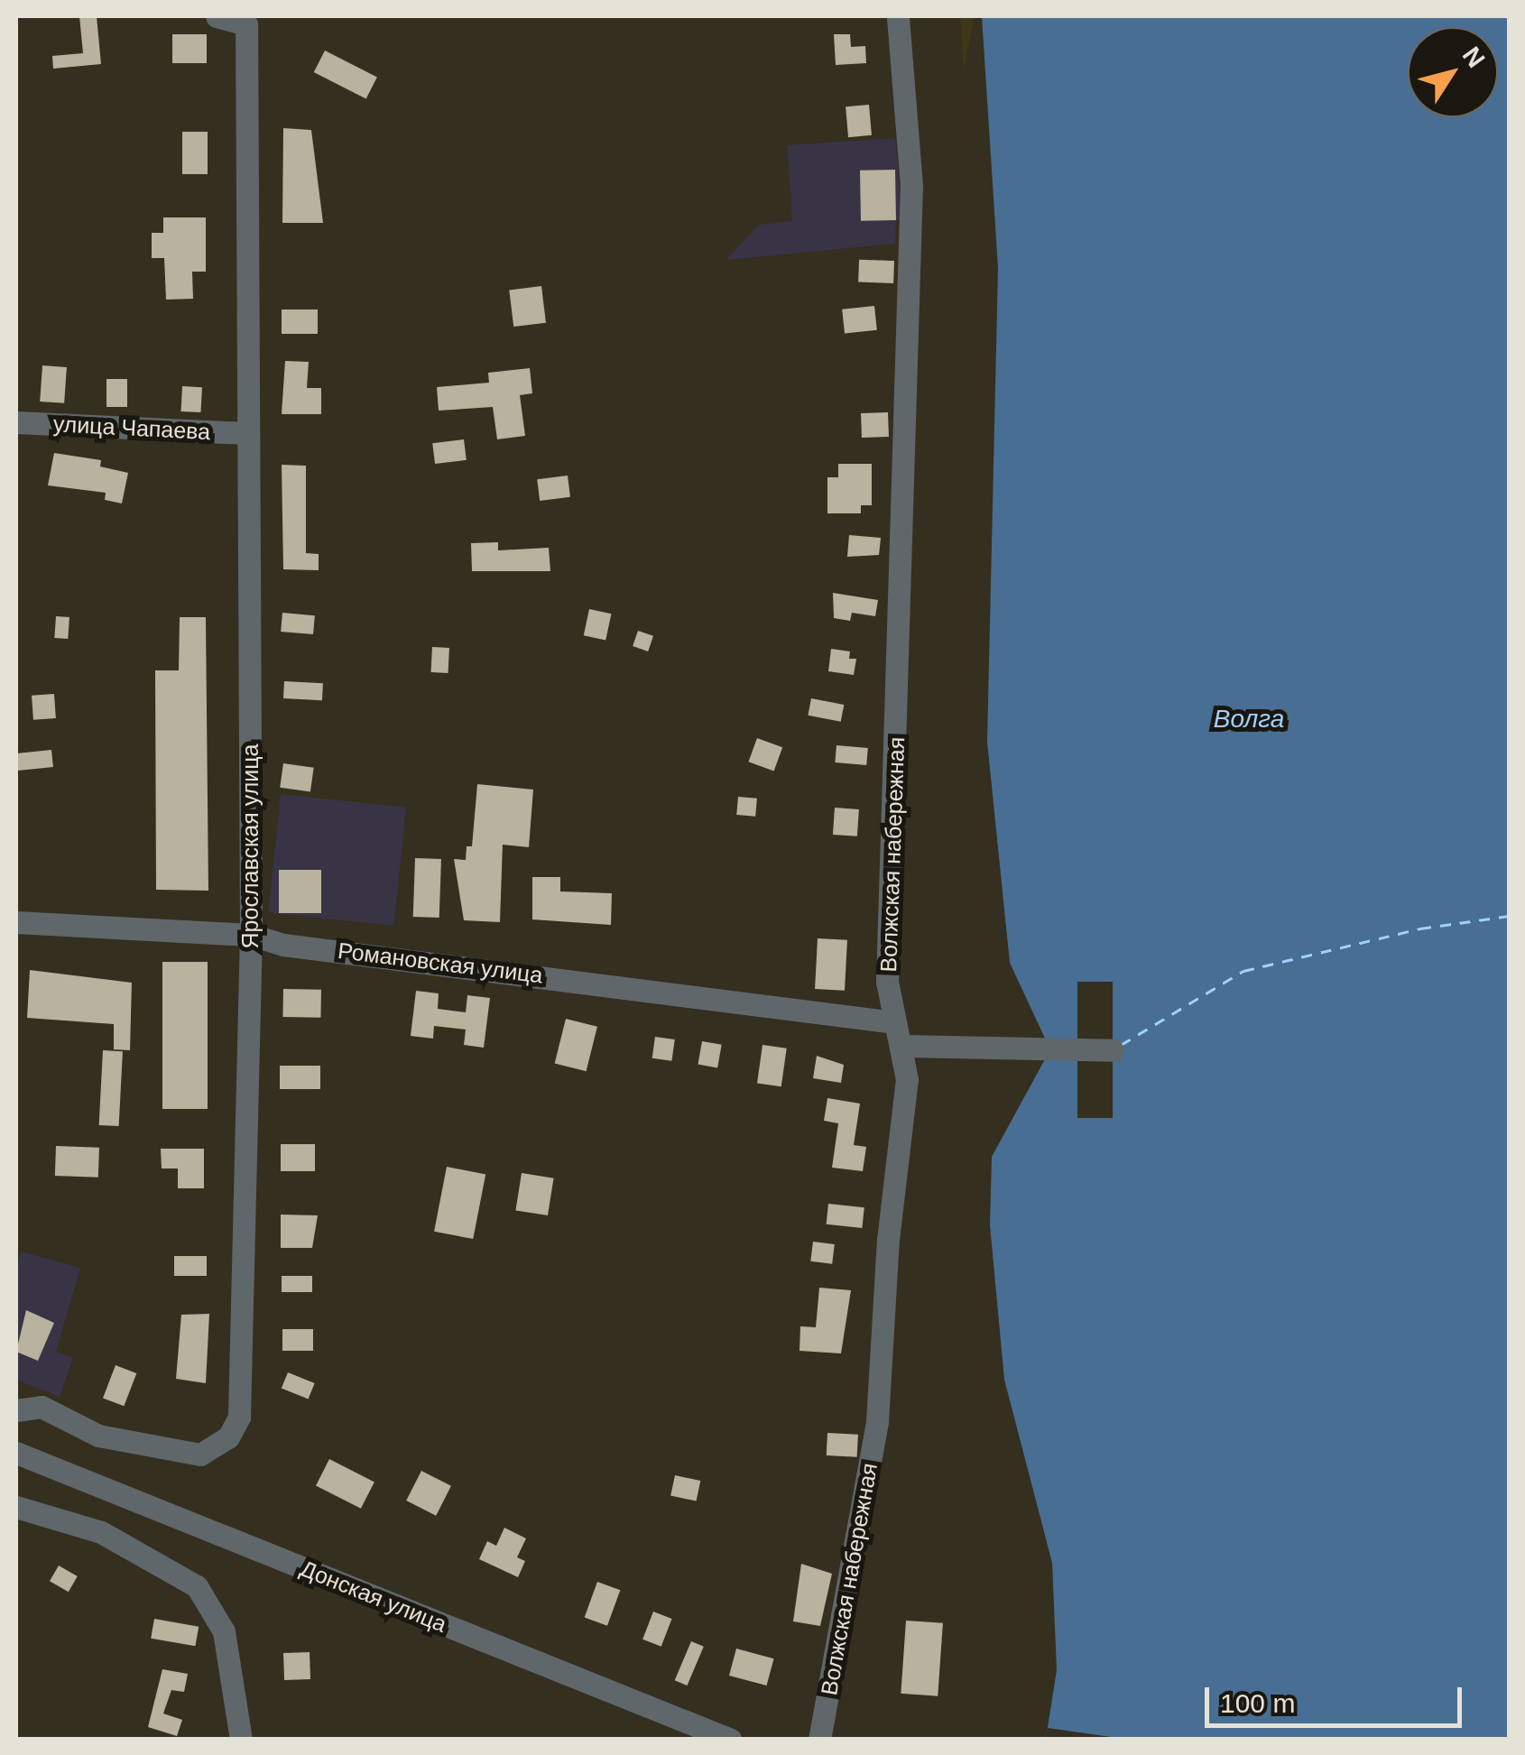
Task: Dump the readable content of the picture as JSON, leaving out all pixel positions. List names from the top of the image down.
{
  "streets": {
    "street": [
      "улица Чапаева",
      "Ярославская улица",
      "Волжская набережная",
      "Романовская улица",
      "Донская улица"
    ]
  },
  "crossings": [
    ["улица Чапаева", "Ярославская улица"],
    ["Ярославская улица", "Романовская улица"],
    ["Волжская набережная", "Романовская улица"]
  ],
  "water": ["Волга"],
  "scale_bar": "100 m",
  "north": "top right"
}
